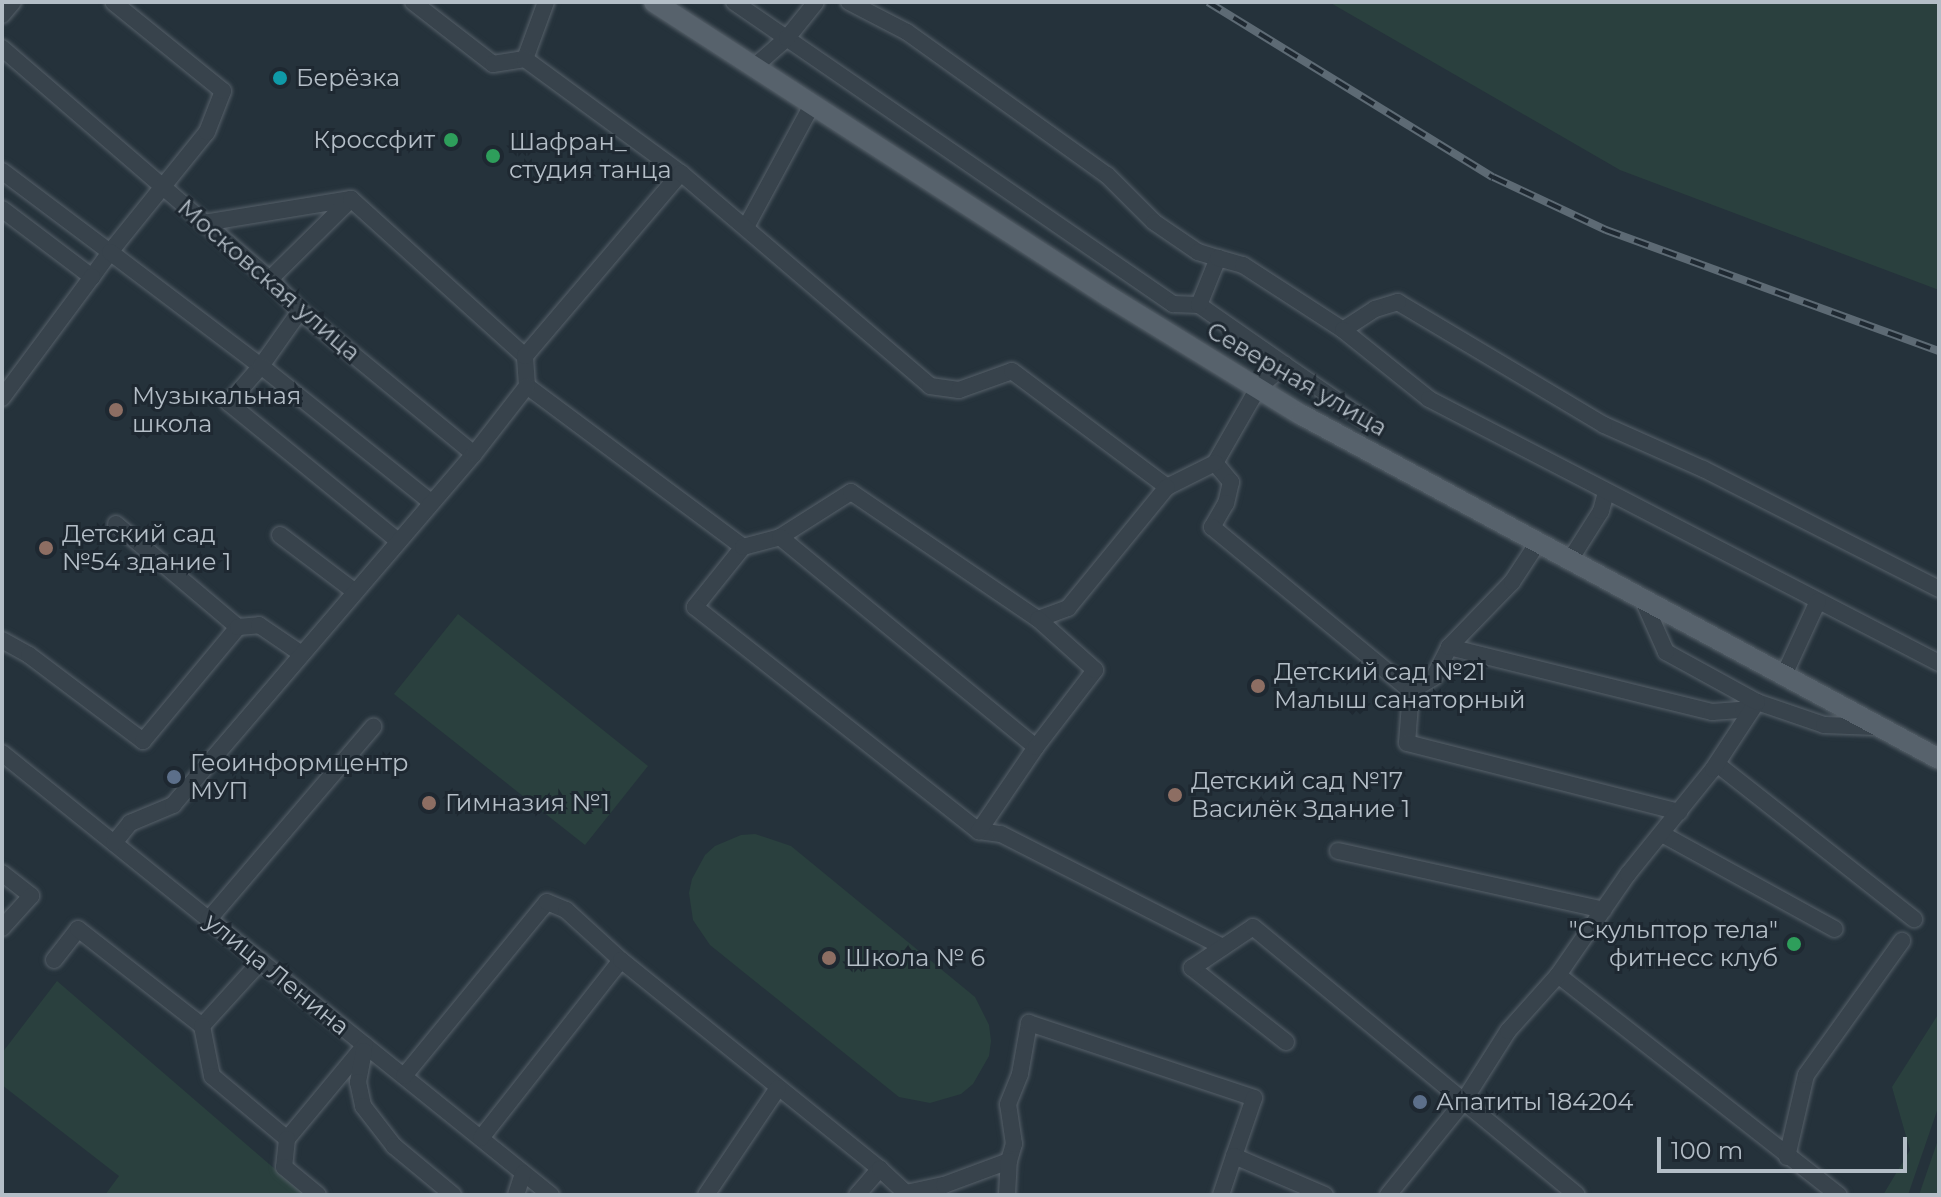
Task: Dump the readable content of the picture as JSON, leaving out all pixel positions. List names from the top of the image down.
{
  "streets": {
    "main road": ["Северная улица"],
    "street": ["Московская улица", "улица Ленина"]
  },
  "places": [
    "Берёзка",
    "Кроссфит",
    "Шафран_ студия танца",
    "Музыкальная школа",
    "Детский сад №54 здание 1",
    "Детский сад №21 Малыш санаторный",
    "Геоинформцентр МУП",
    "Детский сад №17 Василёк Здание 1",
    "Гимназия №1",
    "\"Скульптор тела\" фитнесс клуб",
    "Школа № 6",
    "Апатиты 184204"
  ],
  "scale_bar": "100 m"
}
